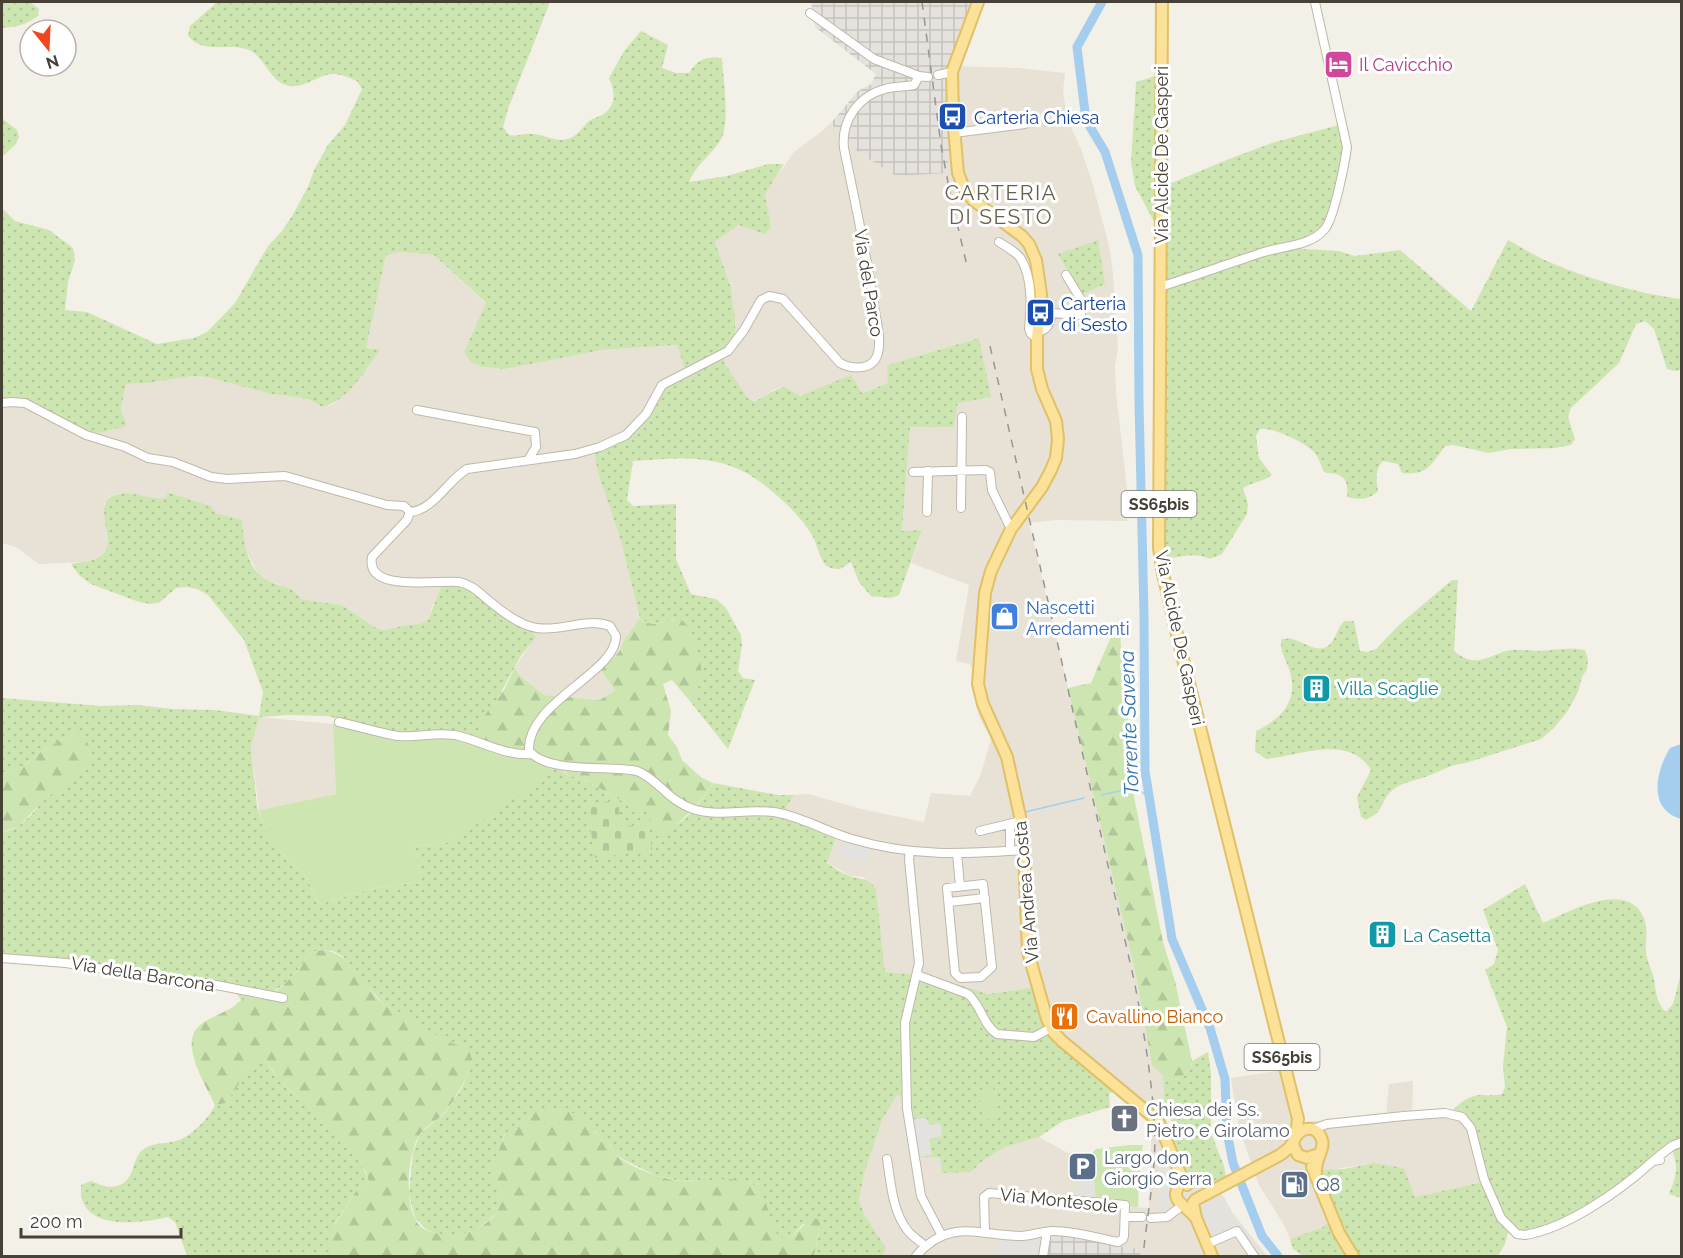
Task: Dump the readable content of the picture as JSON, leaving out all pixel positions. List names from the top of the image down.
{
  "streets": {
    "main road": ["Via Alcide De Gasperi", "SS65bis", "Via Andrea Costa"],
    "street": ["Via del Parco", "Via della Barcona", "Via Montesole"]
  },
  "crossings": [
    ["Via Alcide De Gasperi", "SS65bis"]
  ],
  "districts": ["CARTERIA DI SESTO"],
  "water": ["Torrente Savena"],
  "places": {
    "hotel": ["Il Cavicchio"],
    "bus stop": ["Carteria Chiesa", "Carteria di Sesto"],
    "shop": ["Nascetti Arredamenti"],
    "building": ["Villa Scaglie", "La Casetta"],
    "restaurant": ["Cavallino Bianco"],
    "church": ["Chiesa dei Ss. Pietro e Girolamo"],
    "parking": ["Largo don Giorgio Serra"],
    "fuel station": ["Q8"]
  },
  "scale_bar": "200 m",
  "north": "bottom"
}
